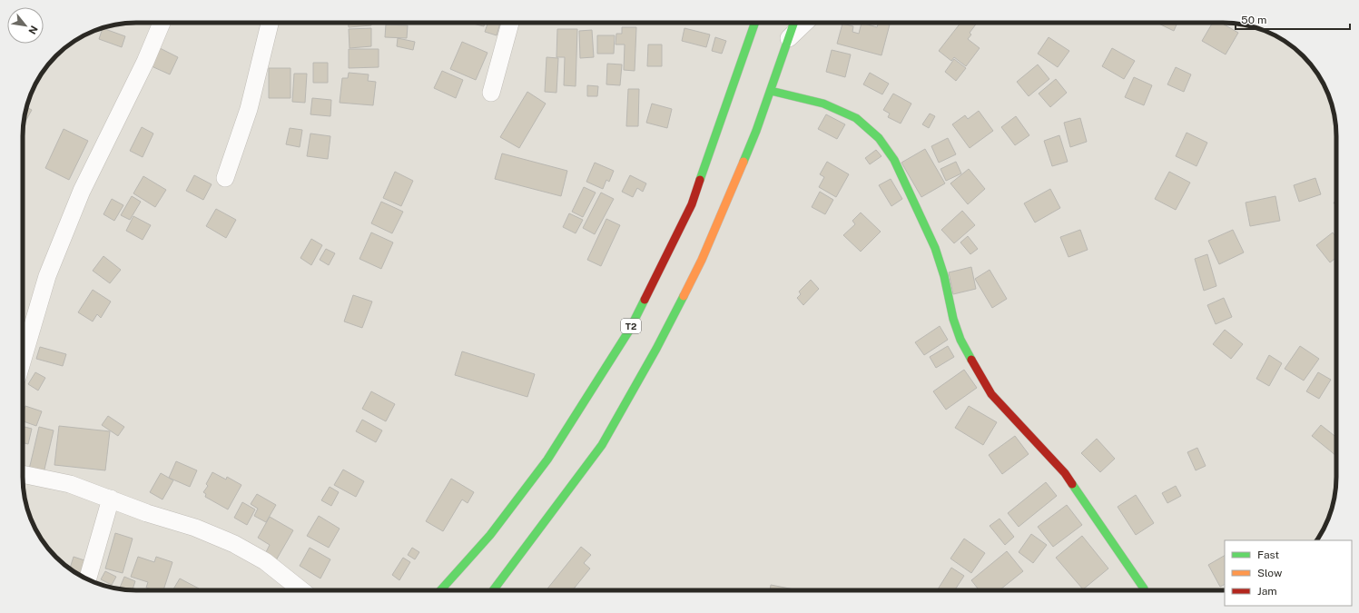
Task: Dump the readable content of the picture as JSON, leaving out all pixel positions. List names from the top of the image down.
{
  "streets": {
    "main road": ["T2"]
  },
  "legend": ["Fast", "Slow", "Jam"],
  "scale_bar": "50 m",
  "north": "bottom right"
}
